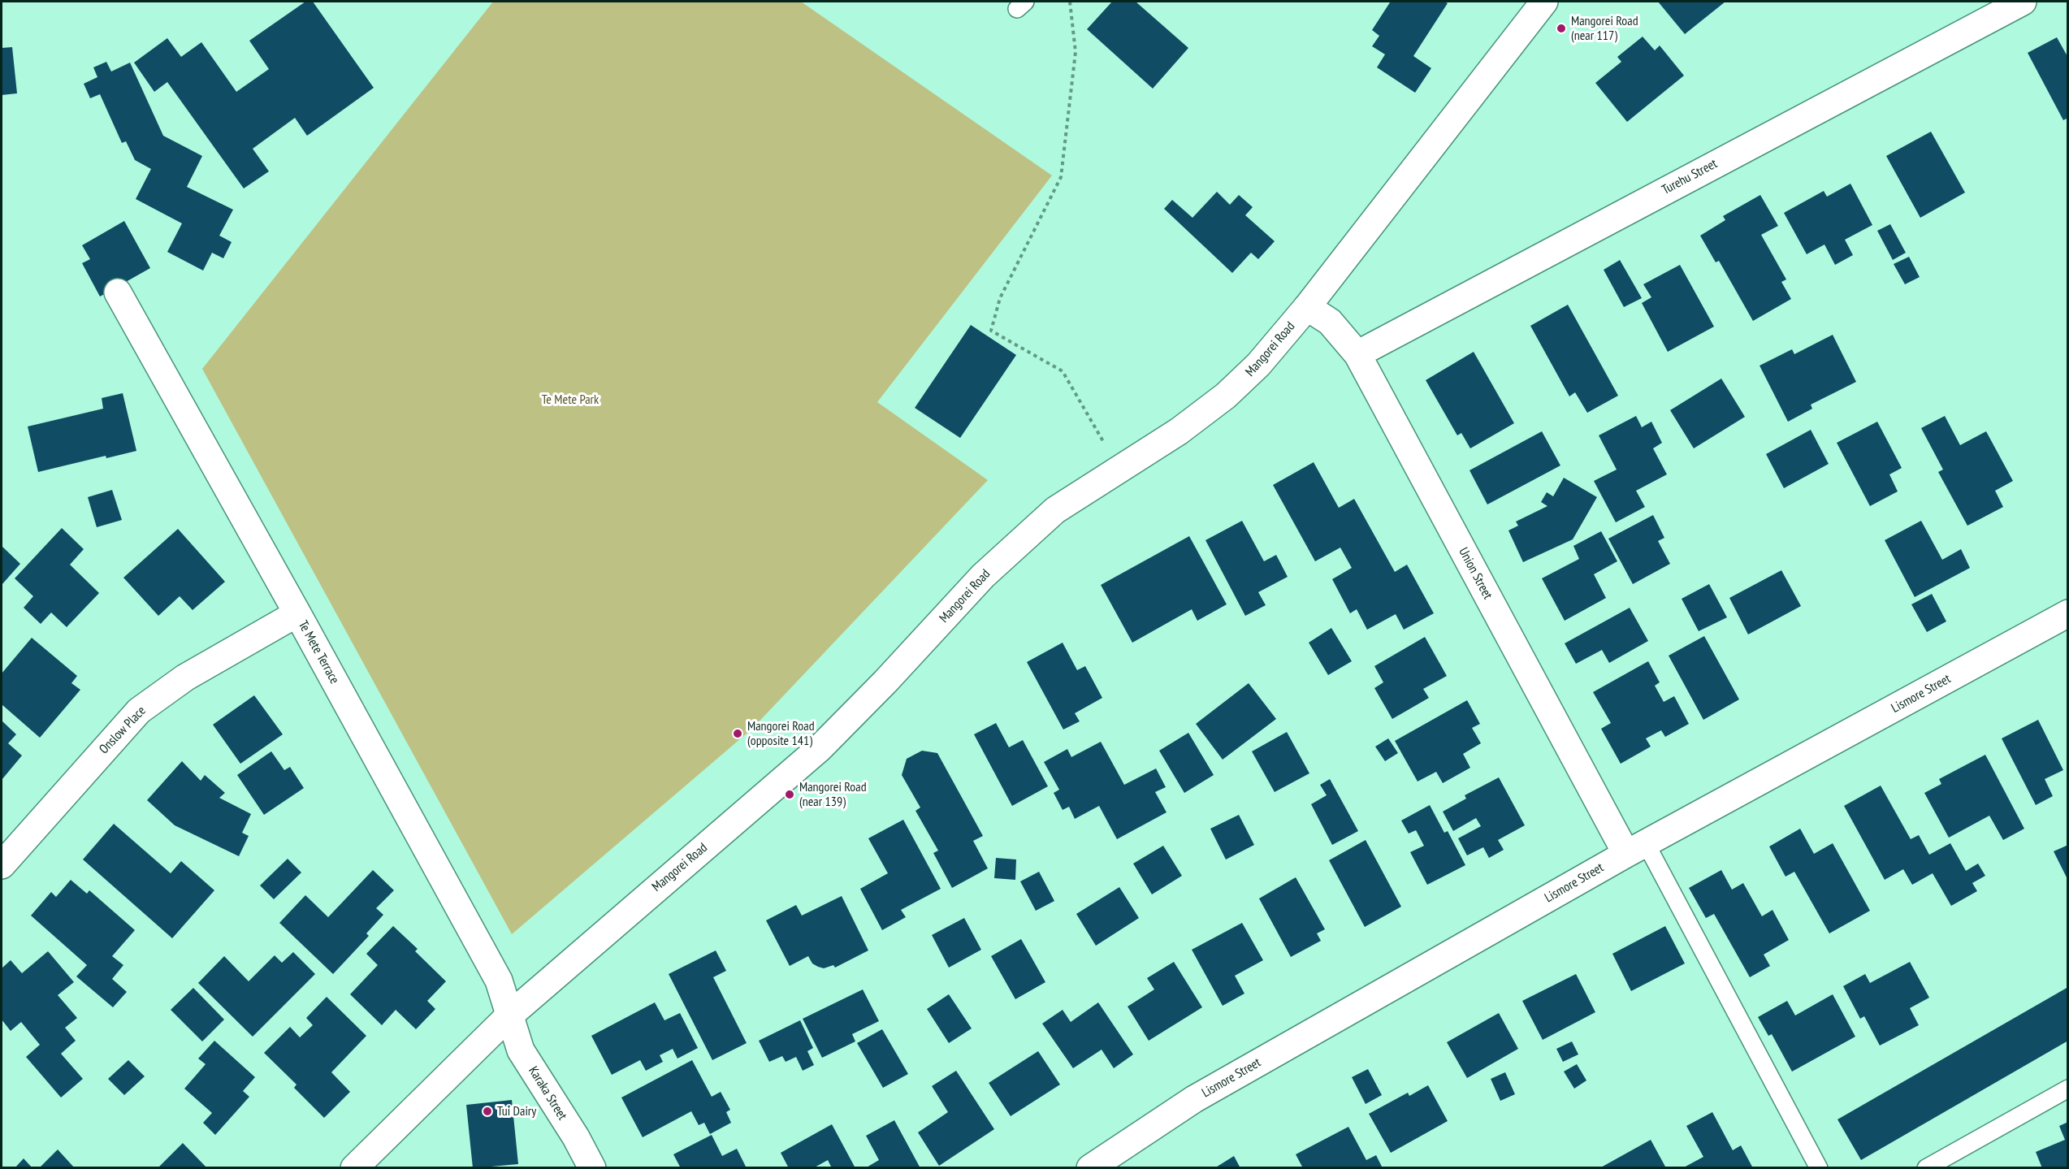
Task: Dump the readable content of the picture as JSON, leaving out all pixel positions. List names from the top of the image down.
{
  "streets": {
    "street": [
      "Turehu Street",
      "Mangorei Road",
      "Union Street",
      "Te Mete Terrace",
      "Lismore Street",
      "Onslow Place",
      "Karaka Street"
    ]
  },
  "crossings": [
    ["Turehu Street", "Union Street"],
    ["Mangorei Road", "Union Street"],
    ["Mangorei Road", "Te Mete Terrace"],
    ["Mangorei Road", "Karaka Street"],
    ["Union Street", "Lismore Street"],
    ["Te Mete Terrace", "Onslow Place"],
    ["Te Mete Terrace", "Karaka Street"]
  ],
  "parks": ["Te Mete Park"],
  "places": [
    "Mangorei Road (near 117)",
    "Mangorei Road (opposite 141)",
    "Mangorei Road (near 139)",
    "Tui Dairy"
  ]
}
